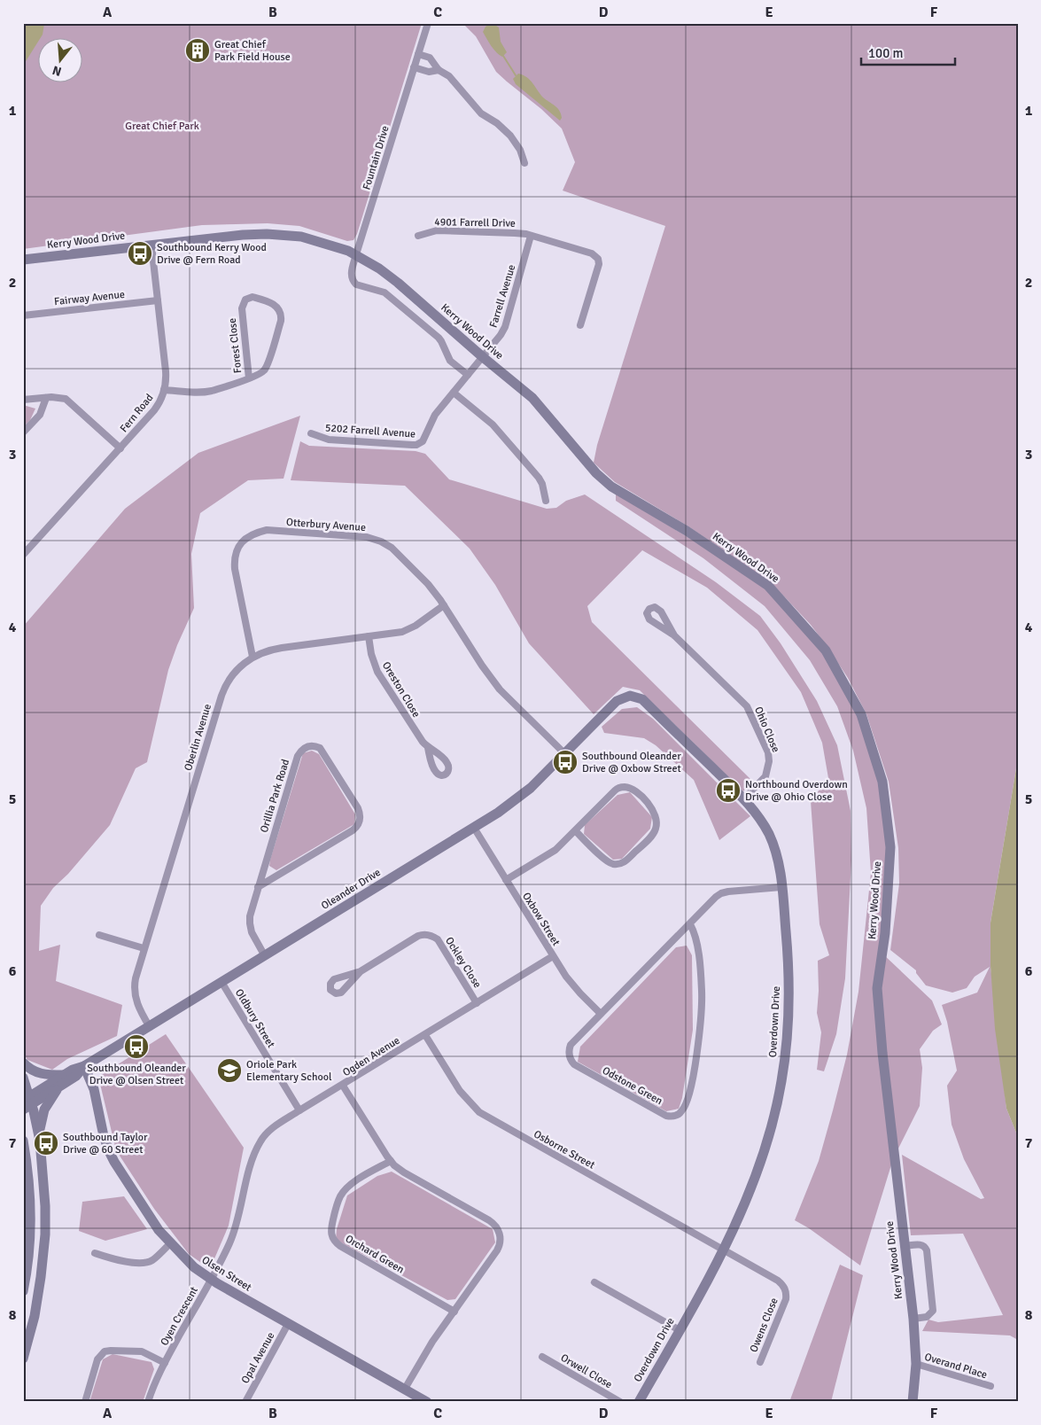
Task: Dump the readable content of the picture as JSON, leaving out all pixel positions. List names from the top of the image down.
{
  "streets": {
    "street": [
      "Fountain Drive",
      "4901 Farrell Drive",
      "Kerry Wood Drive",
      "Farrell Avenue",
      "Fairway Avenue",
      "Forest Close",
      "Fern Road",
      "5202 Farrell Avenue",
      "Otterbury Avenue",
      "Oreston Close",
      "Ohio Close",
      "Oberlin Avenue",
      "Orillia Park Road",
      "Oleander Drive",
      "Oxbow Street",
      "Ockley Close",
      "Oldbury Street",
      "Overdown Drive",
      "Ogden Avenue",
      "Odstone Green",
      "Osborne Street",
      "Orchard Green",
      "Olsen Street",
      "Oyen Crescent",
      "Owens Close",
      "Opal Avenue",
      "Overand Place",
      "Orwell Close"
    ]
  },
  "crossings": [
    ["Fountain Drive", "Kerry Wood Drive"],
    ["4901 Farrell Drive", "Farrell Avenue"],
    ["Kerry Wood Drive", "Farrell Avenue"],
    ["Kerry Wood Drive", "Fern Road"],
    ["Kerry Wood Drive", "5202 Farrell Avenue"],
    ["Kerry Wood Drive", "Overand Place"],
    ["Farrell Avenue", "5202 Farrell Avenue"],
    ["Fairway Avenue", "Fern Road"],
    ["Forest Close", "Fern Road"],
    ["Otterbury Avenue", "Oberlin Avenue"],
    ["Otterbury Avenue", "Oleander Drive"],
    ["Oreston Close", "Oberlin Avenue"],
    ["Ohio Close", "Overdown Drive"],
    ["Oberlin Avenue", "Oleander Drive"],
    ["Orillia Park Road", "Oleander Drive"],
    ["Oleander Drive", "Oxbow Street"],
    ["Oleander Drive", "Oldbury Street"],
    ["Oleander Drive", "Overdown Drive"],
    ["Oleander Drive", "Olsen Street"],
    ["Oxbow Street", "Ogden Avenue"],
    ["Oxbow Street", "Odstone Green"],
    ["Ockley Close", "Ogden Avenue"],
    ["Oldbury Street", "Ogden Avenue"],
    ["Overdown Drive", "Odstone Green"],
    ["Overdown Drive", "Osborne Street"],
    ["Overdown Drive", "Owens Close"],
    ["Ogden Avenue", "Osborne Street"],
    ["Ogden Avenue", "Olsen Street"],
    ["Ogden Avenue", "Oyen Crescent"],
    ["Osborne Street", "Owens Close"],
    ["Olsen Street", "Oyen Crescent"],
    ["Olsen Street", "Opal Avenue"]
  ],
  "parks": ["Great Chief Park"],
  "places": {
    "building": ["Great Chief Park Field House"],
    "bus stop": [
      "Southbound Kerry Wood Drive @ Fern Road",
      "Southbound Oleander Drive @ Oxbow Street",
      "Northbound Overdown Drive @ Ohio Close",
      "Southbound Oleander Drive @ Olsen Street",
      "Southbound Taylor Drive @ 60 Street"
    ],
    "school or university": ["Oriole Park Elementary School"]
  },
  "scale_bar": "100 m",
  "north": "bottom",
  "grid": {
    "columns": [
      "A",
      "B",
      "C",
      "D",
      "E",
      "F"
    ],
    "rows": [
      "1",
      "2",
      "3",
      "4",
      "5",
      "6",
      "7",
      "8"
    ]
  }
}
